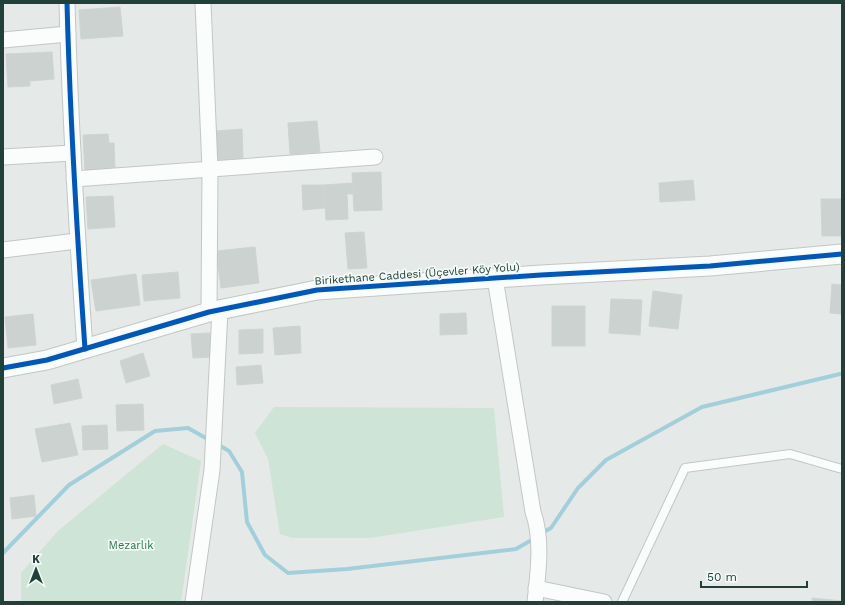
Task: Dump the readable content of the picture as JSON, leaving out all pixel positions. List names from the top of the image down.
{
  "streets": {
    "street": ["Birikethane Caddesi (Üçevler Köy Yolu)"]
  },
  "parks": ["Mezarlık"],
  "scale_bar": "50 m",
  "north": "top"
}
